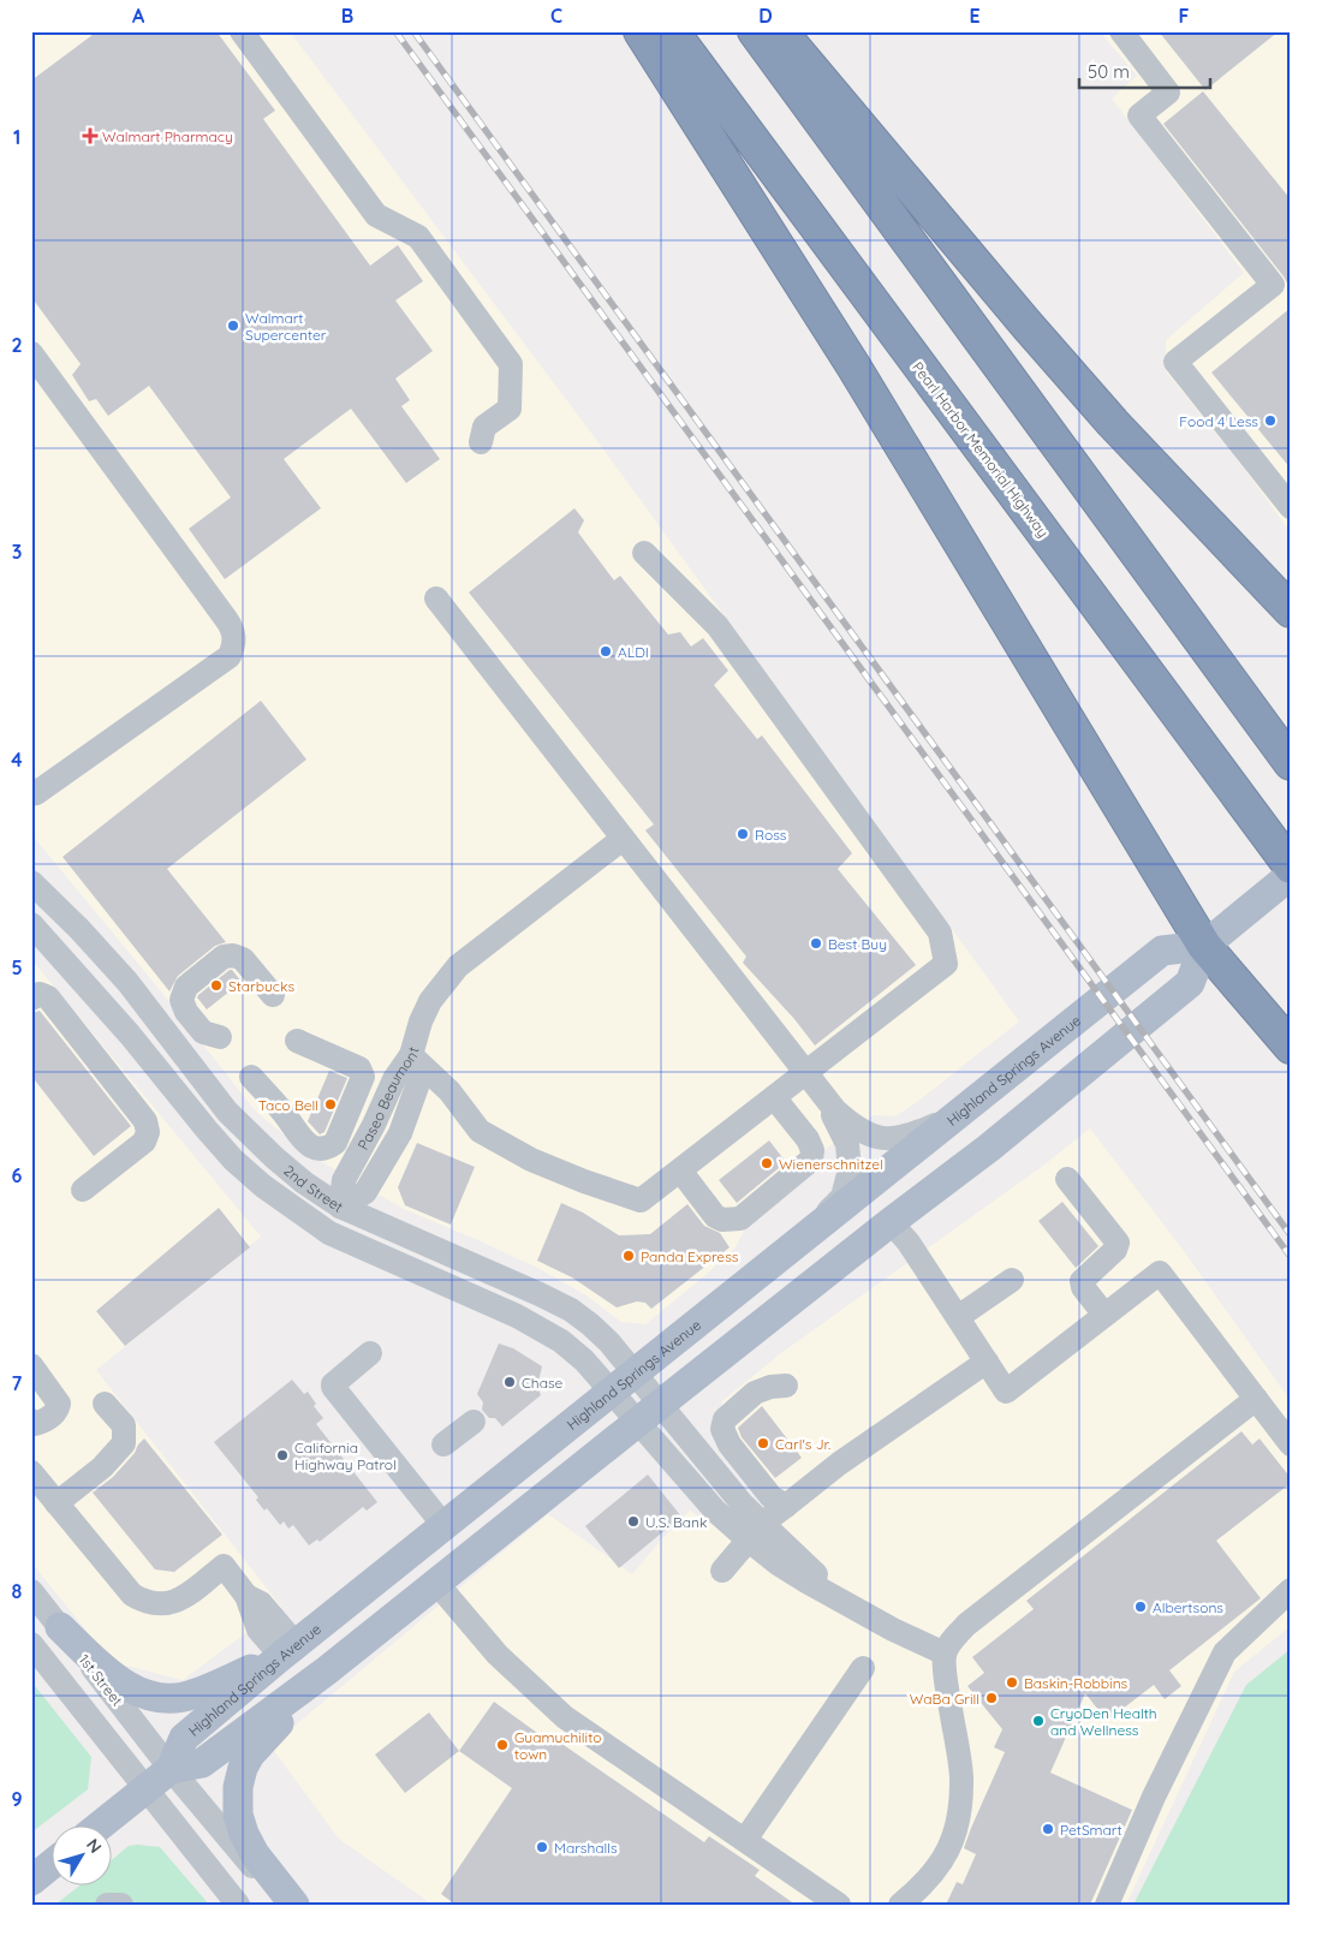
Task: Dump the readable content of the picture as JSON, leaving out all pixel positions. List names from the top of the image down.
{
  "streets": {
    "highway": ["Pearl Harbor Memorial Highway"],
    "main road": ["Highland Springs Avenue"],
    "street": ["Paseo Beaumont", "2nd Street", "1st Street"]
  },
  "crossings": [
    ["Highland Springs Avenue", "2nd Street"],
    ["Highland Springs Avenue", "1st Street"],
    ["Paseo Beaumont", "2nd Street"]
  ],
  "places": {
    "health": ["Walmart Pharmacy"],
    "other": [
      "Walmart Supercenter",
      "Food 4 Less",
      "ALDI",
      "Ross",
      "Best Buy",
      "Starbucks",
      "Taco Bell",
      "Wienerschnitzel",
      "Panda Express",
      "Chase",
      "Carl's Jr.",
      "California Highway Patrol",
      "U.S. Bank",
      "Albertsons",
      "Baskin-Robbins",
      "WaBa Grill",
      "CryoDen Health and Wellness",
      "Guamuchilito town",
      "PetSmart",
      "Marshalls"
    ]
  },
  "scale_bar": "50 m",
  "north": "top right",
  "grid": {
    "columns": [
      "A",
      "B",
      "C",
      "D",
      "E",
      "F"
    ],
    "rows": [
      "1",
      "2",
      "3",
      "4",
      "5",
      "6",
      "7",
      "8",
      "9"
    ]
  }
}
